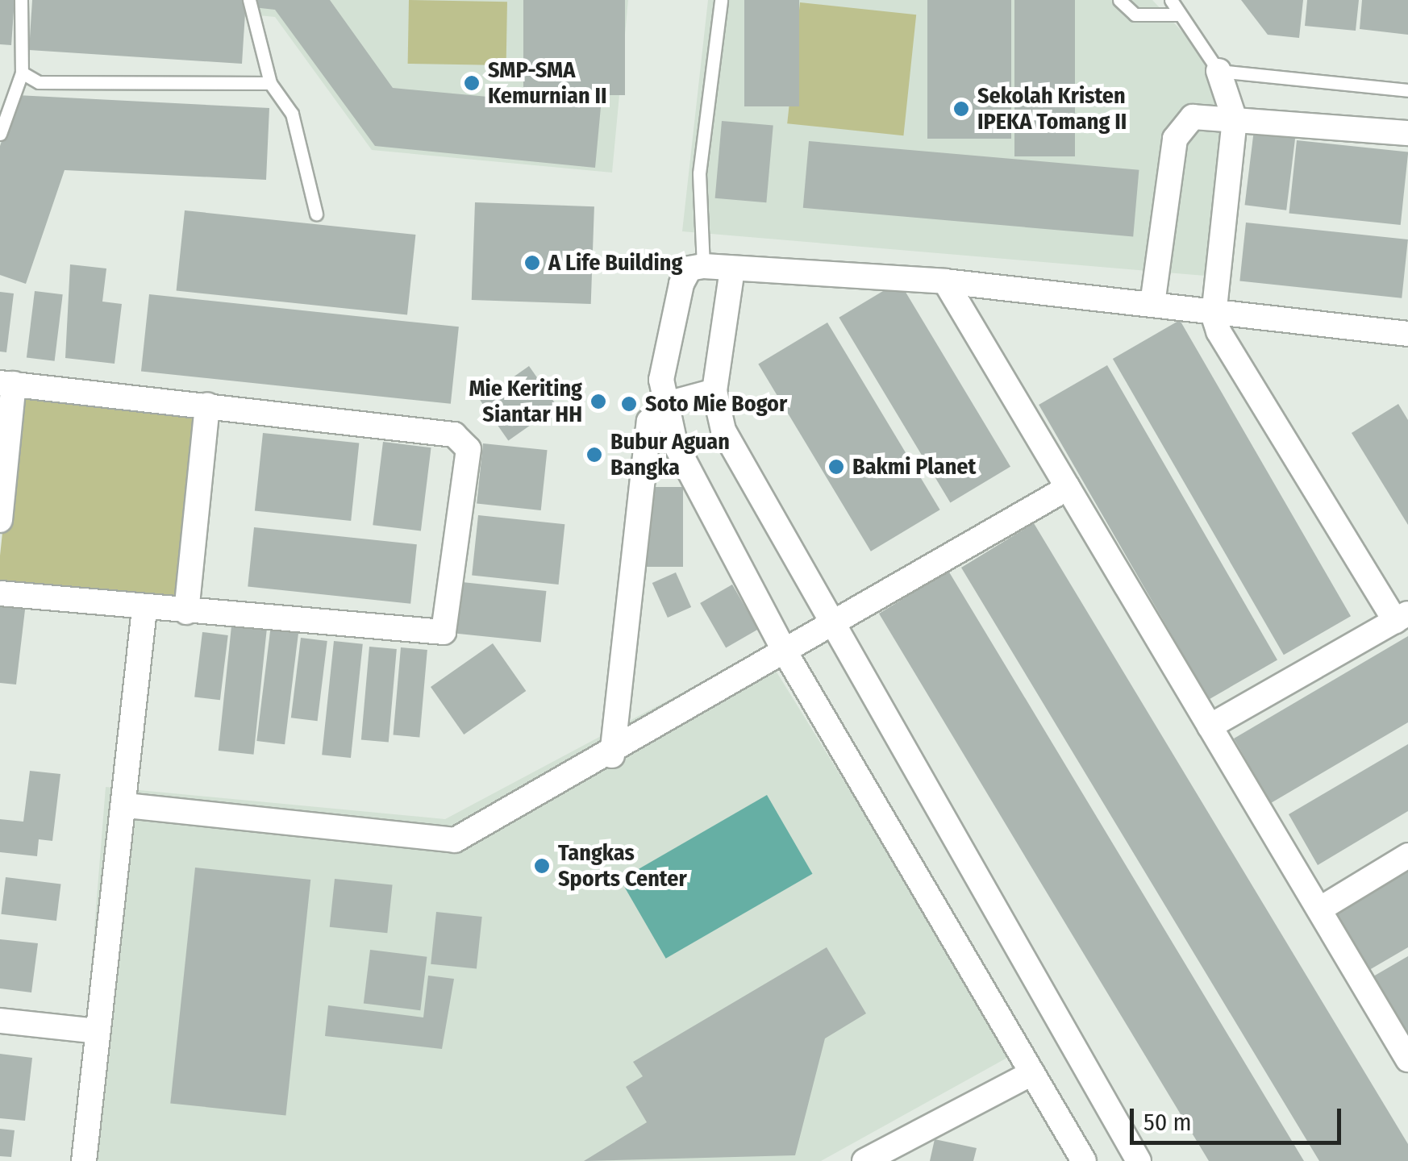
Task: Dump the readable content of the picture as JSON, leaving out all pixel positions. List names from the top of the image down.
{
  "places": [
    "SMP-SMA Kemurnian II",
    "Sekolah Kristen IPEKA Tomang II",
    "A Life Building",
    "Mie Keriting Siantar HH",
    "Soto Mie Bogor",
    "Bubur Aguan Bangka",
    "Bakmi Planet",
    "Tangkas Sports Center"
  ],
  "scale_bar": "50 m"
}
